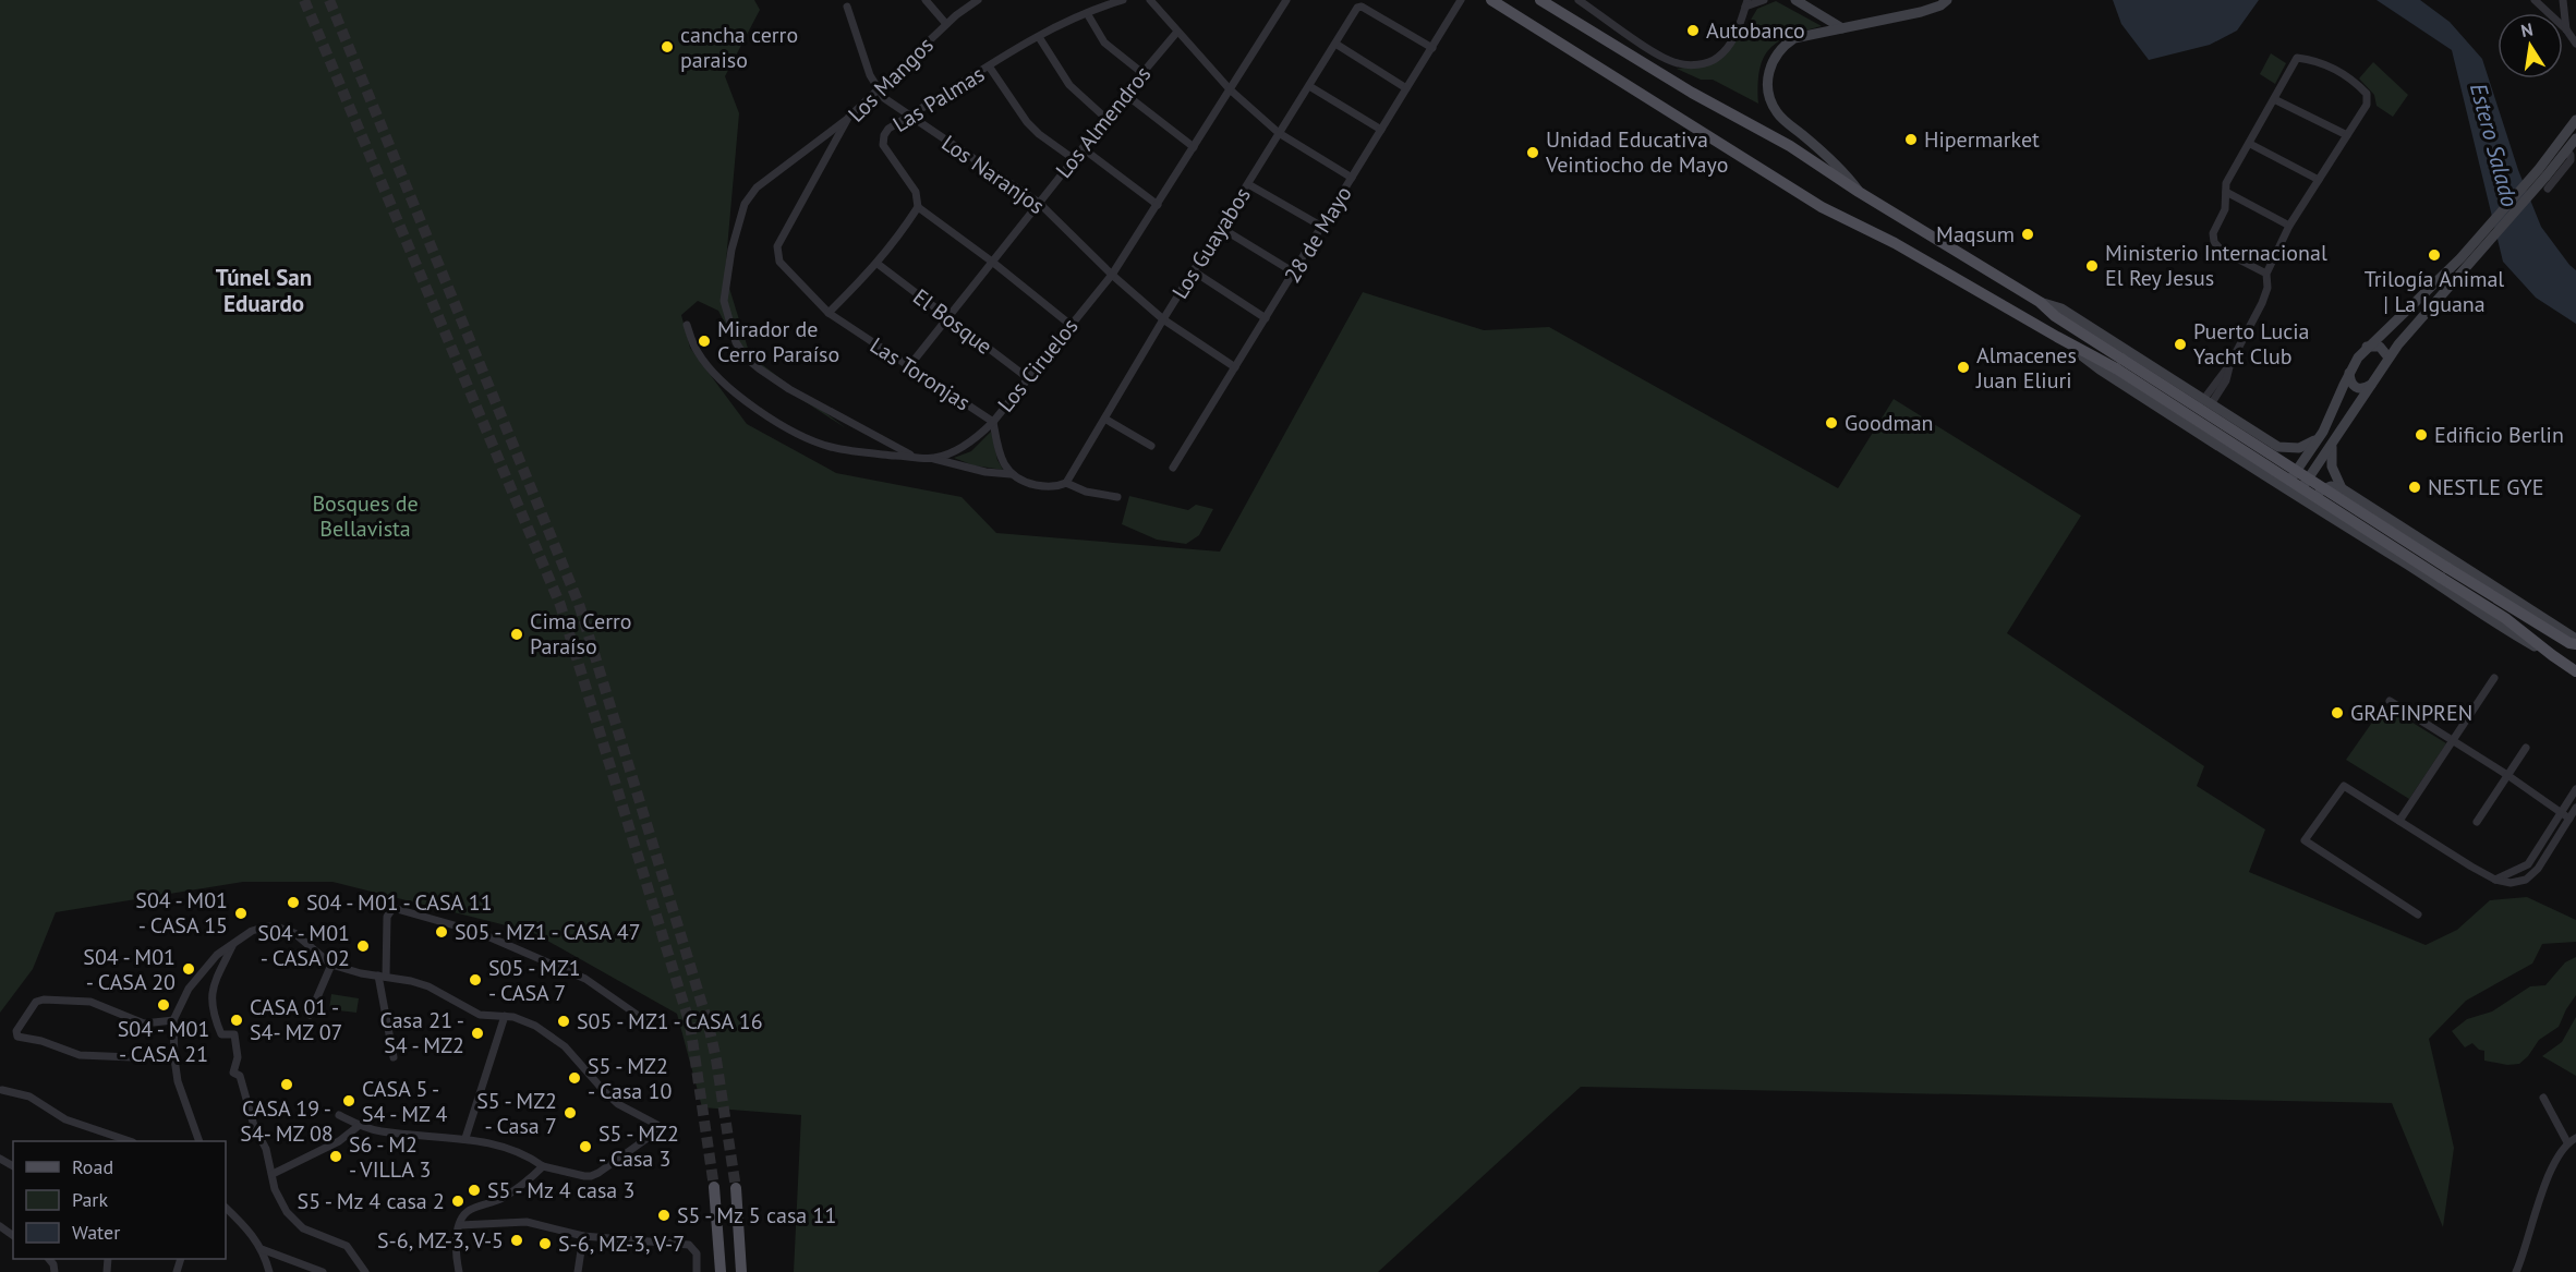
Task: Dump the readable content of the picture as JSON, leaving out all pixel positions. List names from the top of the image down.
{
  "streets": {
    "street": [
      "Los Mangos",
      "Las Palmas",
      "Los Almendros",
      "Los Naranjos",
      "28 de Mayo",
      "Los Guayabos",
      "El Bosque",
      "Los Ciruelos",
      "Las Toronjas"
    ]
  },
  "crossings": [
    ["Los Mangos", "Los Naranjos"],
    ["Los Mangos", "Las Toronjas"],
    ["Las Palmas", "Los Naranjos"],
    ["Los Almendros", "Los Naranjos"],
    ["Los Almendros", "El Bosque"],
    ["Los Almendros", "Las Toronjas"],
    ["Los Naranjos", "28 de Mayo"],
    ["Los Naranjos", "Los Guayabos"],
    ["Los Naranjos", "Los Ciruelos"],
    ["El Bosque", "Los Ciruelos"],
    ["Los Ciruelos", "Las Toronjas"]
  ],
  "districts": ["Túnel San Eduardo"],
  "water": ["Estero Salado"],
  "parks": ["Bosques de Bellavista"],
  "places": [
    "Autobanco",
    "cancha cerro paraiso",
    "Hipermarket",
    "Unidad Educativa Veintiocho de Mayo",
    "Maqsum",
    "Trilogía Animal | La Iguana",
    "Ministerio Internacional El Rey Jesus",
    "Mirador de Cerro Paraíso",
    "Puerto Lucia Yacht Club",
    "Almacenes Juan Eliuri",
    "Goodman",
    "Edificio Berlin",
    "NESTLE GYE",
    "Cima Cerro Paraíso",
    "GRAFINPREN",
    "S04 - M01 - CASA 11",
    "S04 - M01 - CASA 15",
    "S05 - MZ1 - CASA 47",
    "S04 - M01 - CASA 02",
    "S04 - M01 - CASA 20",
    "S05 - MZ1 - CASA 7",
    "S04 - M01 - CASA 21",
    "CASA 01 - S4- MZ 07",
    "S05 - MZ1 - CASA 16",
    "Casa 21 - S4 - MZ2",
    "S5 - MZ2 - Casa 10",
    "CASA 19 - S4- MZ 08",
    "CASA 5 - S4 - MZ 4",
    "S5 - MZ2 - Casa 7",
    "S5 - MZ2 - Casa 3",
    "S6 - M2 - VILLA 3",
    "S5 - Mz 4 casa 3",
    "S5 - Mz 4 casa 2",
    "S5 - Mz 5 casa 11",
    "S-6, MZ-3, V-5",
    "S-6, MZ-3, V-7"
  ],
  "legend": ["Road", "Park", "Water"],
  "north": "top"
}
